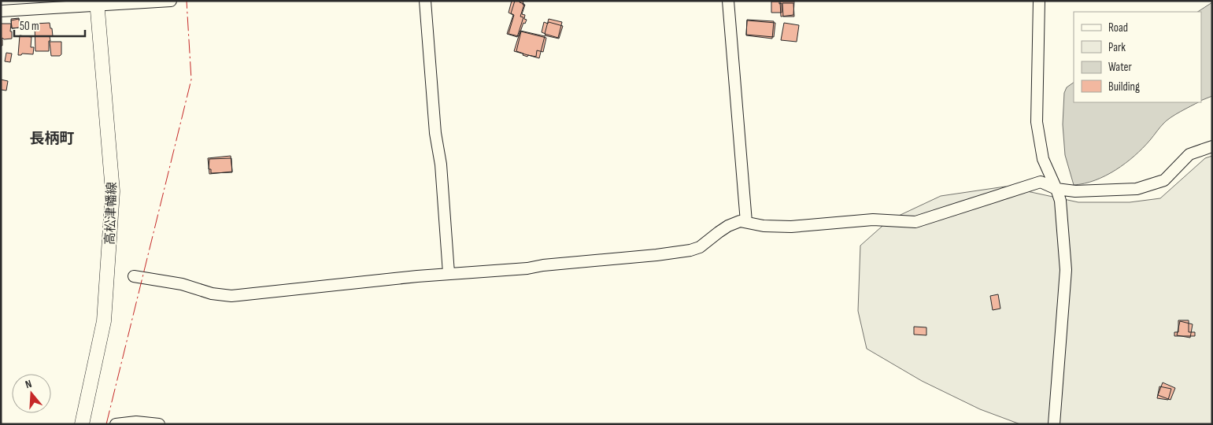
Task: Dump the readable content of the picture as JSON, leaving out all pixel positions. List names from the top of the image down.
{
  "streets": {
    "main road": ["高松津幡線"]
  },
  "districts": ["長柄町"],
  "legend": [
    "Road",
    "Park",
    "Water",
    "Building"
  ],
  "scale_bar": "50 m",
  "north": "top"
}
